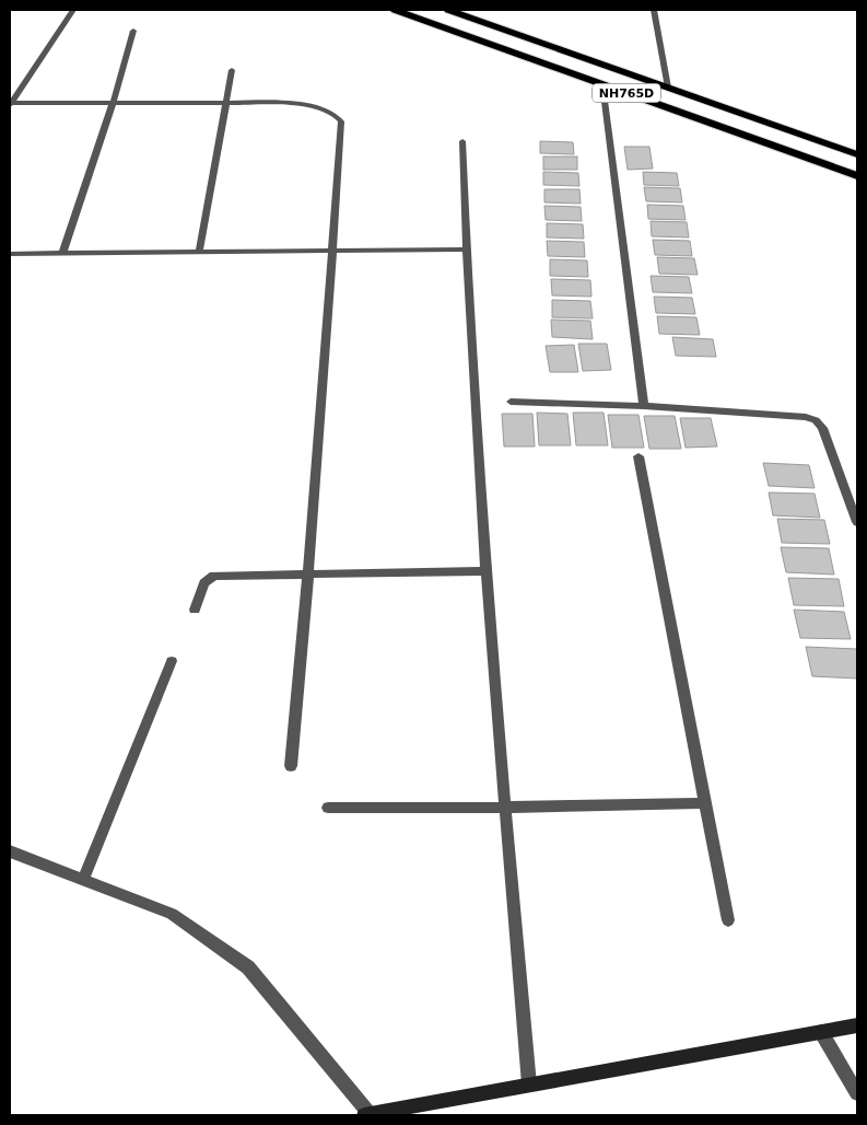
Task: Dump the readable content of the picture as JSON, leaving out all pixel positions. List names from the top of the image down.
{
  "streets": {
    "highway": ["NH765D"]
  }
}
